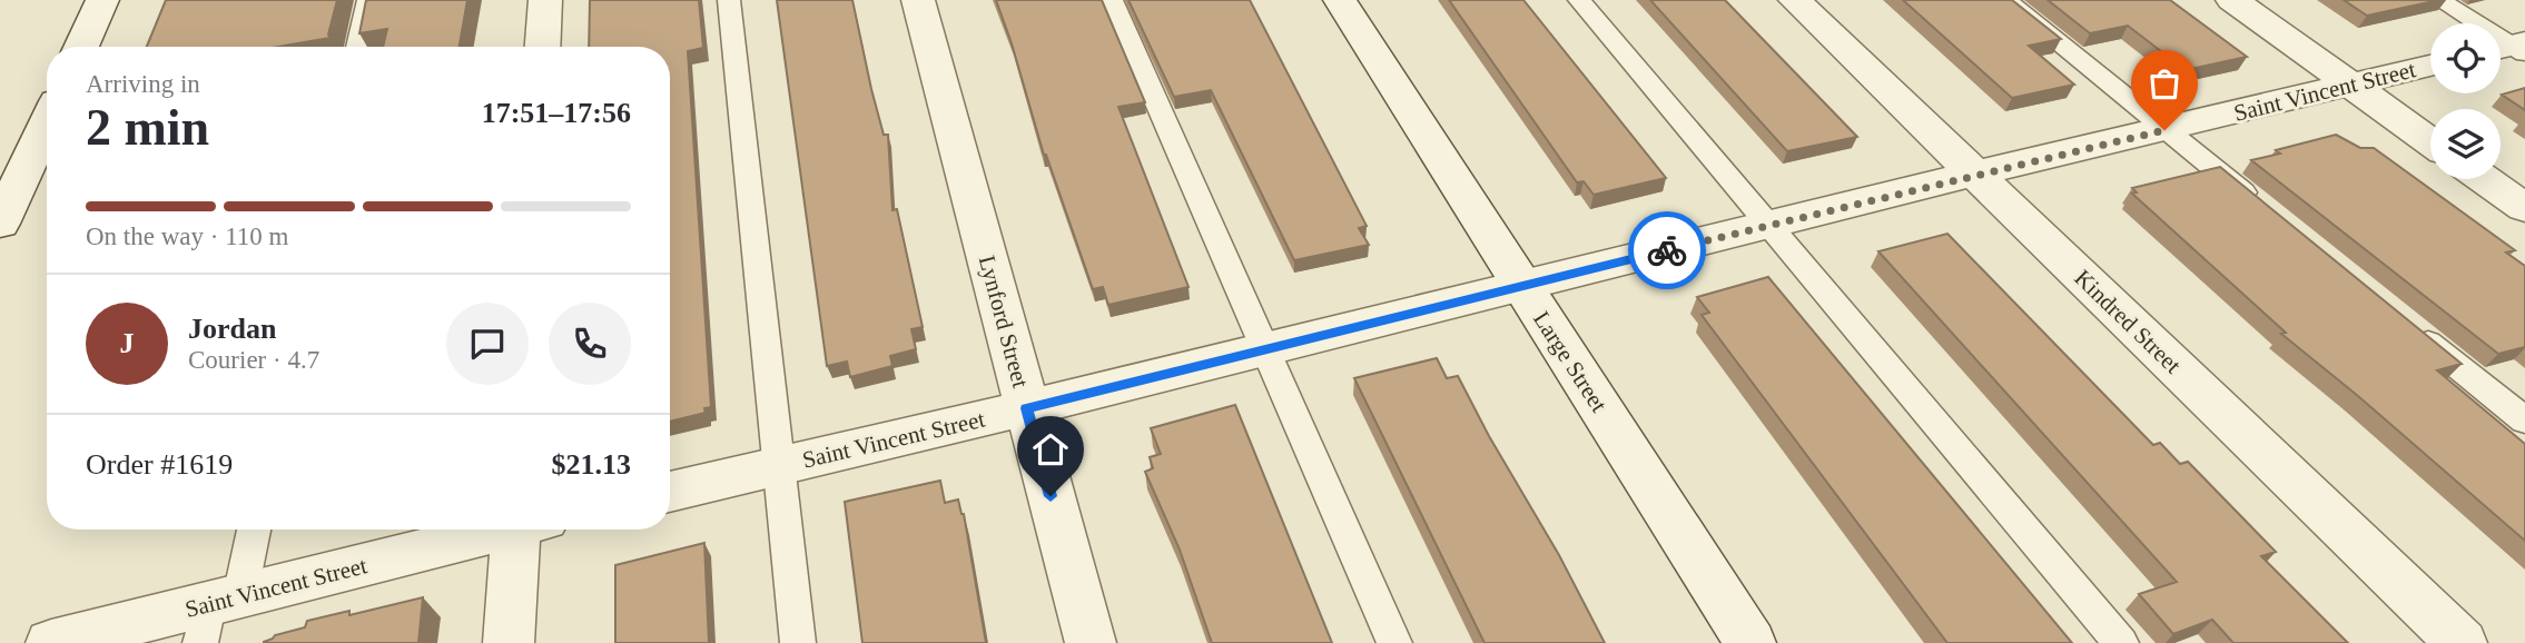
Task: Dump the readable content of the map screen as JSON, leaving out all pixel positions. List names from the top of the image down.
{
  "streets": {
    "street": [
      "Saint Vincent Street",
      "Lynford Street",
      "Kindred Street",
      "Large Street"
    ]
  },
  "crossings": [
    ["Saint Vincent Street", "Lynford Street"],
    ["Saint Vincent Street", "Kindred Street"],
    ["Saint Vincent Street", "Large Street"]
  ],
  "page": {
    "heading": ["2 min", "Arriving in", "17:51–17:56"],
    "panel": [
      "Jordan",
      "Courier · 4.7",
      "Order #1619",
      "$21.13"
    ],
    "bar": "On the way · 110 m",
    "round": "J"
  }
}
